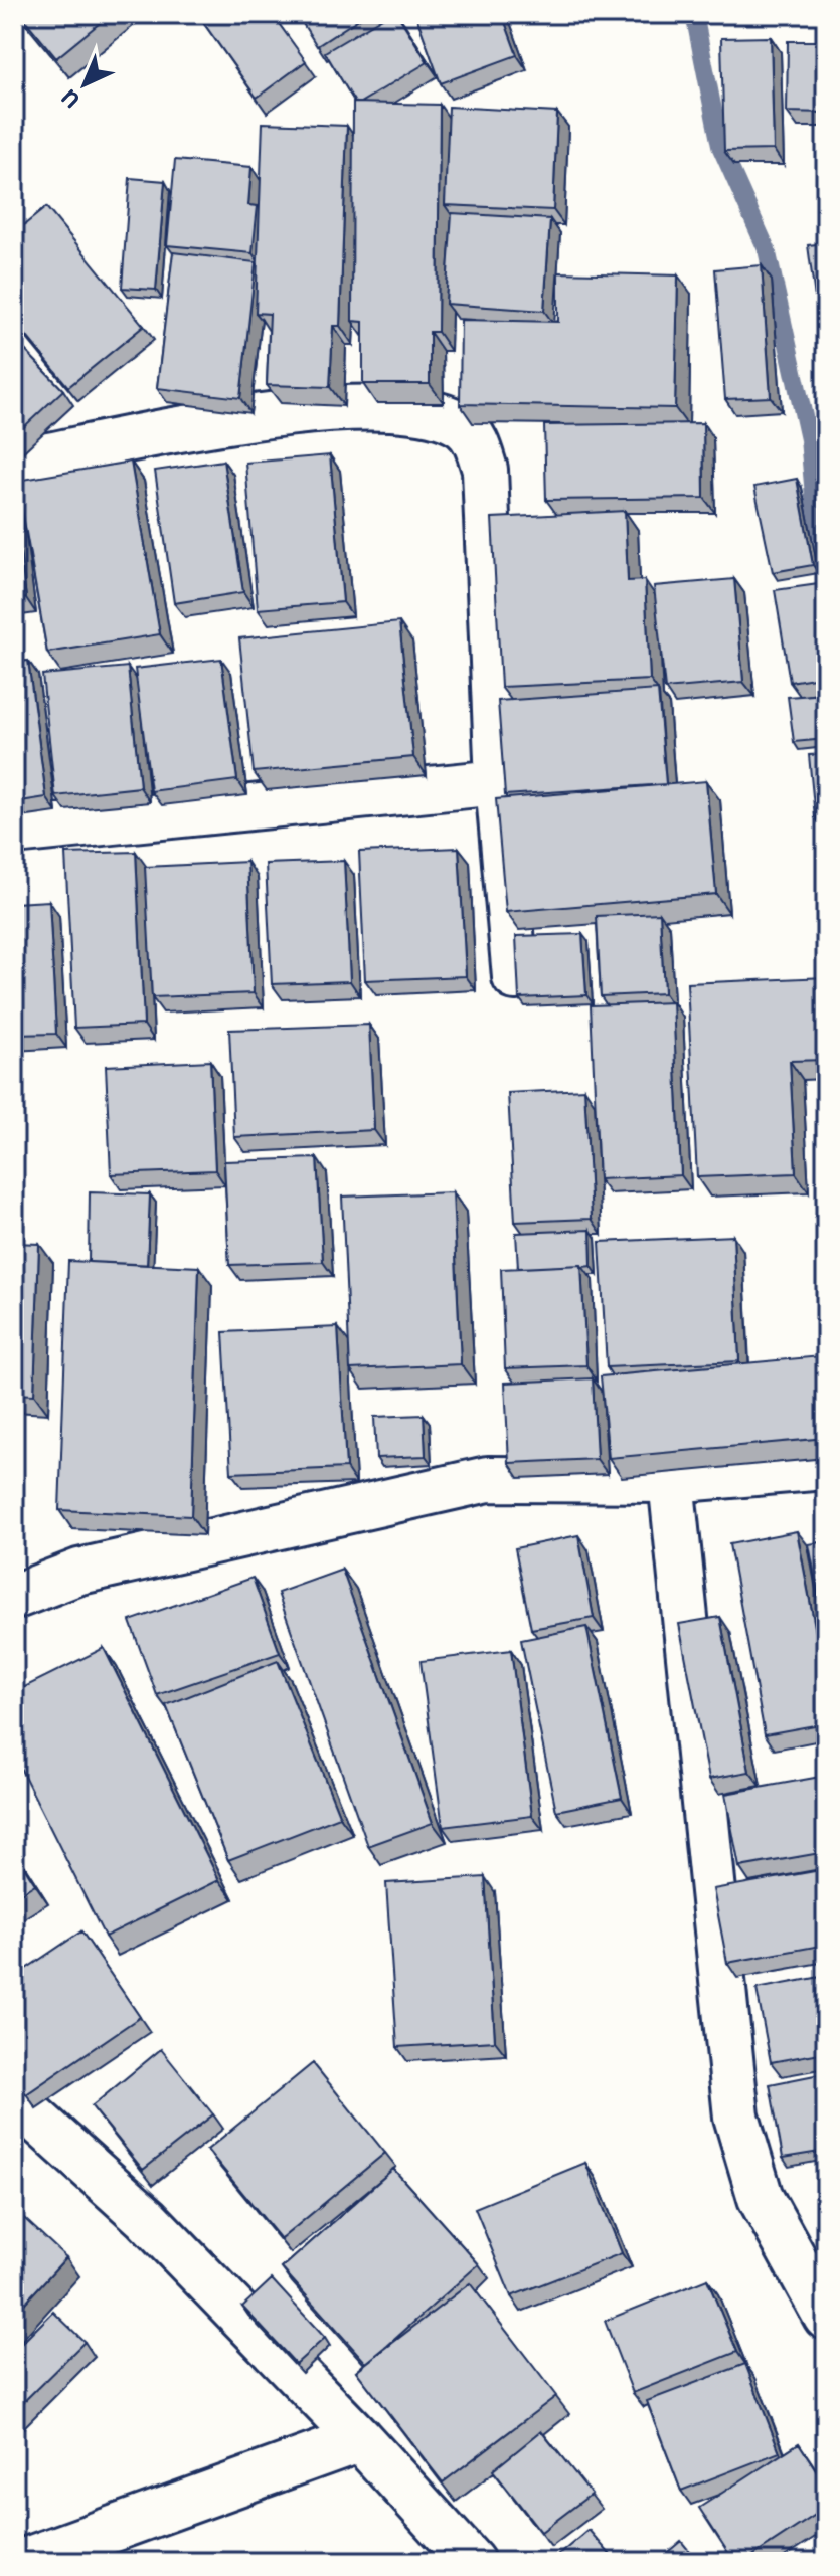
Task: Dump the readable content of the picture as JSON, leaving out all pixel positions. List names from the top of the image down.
{
  "north": "bottom left"
}
